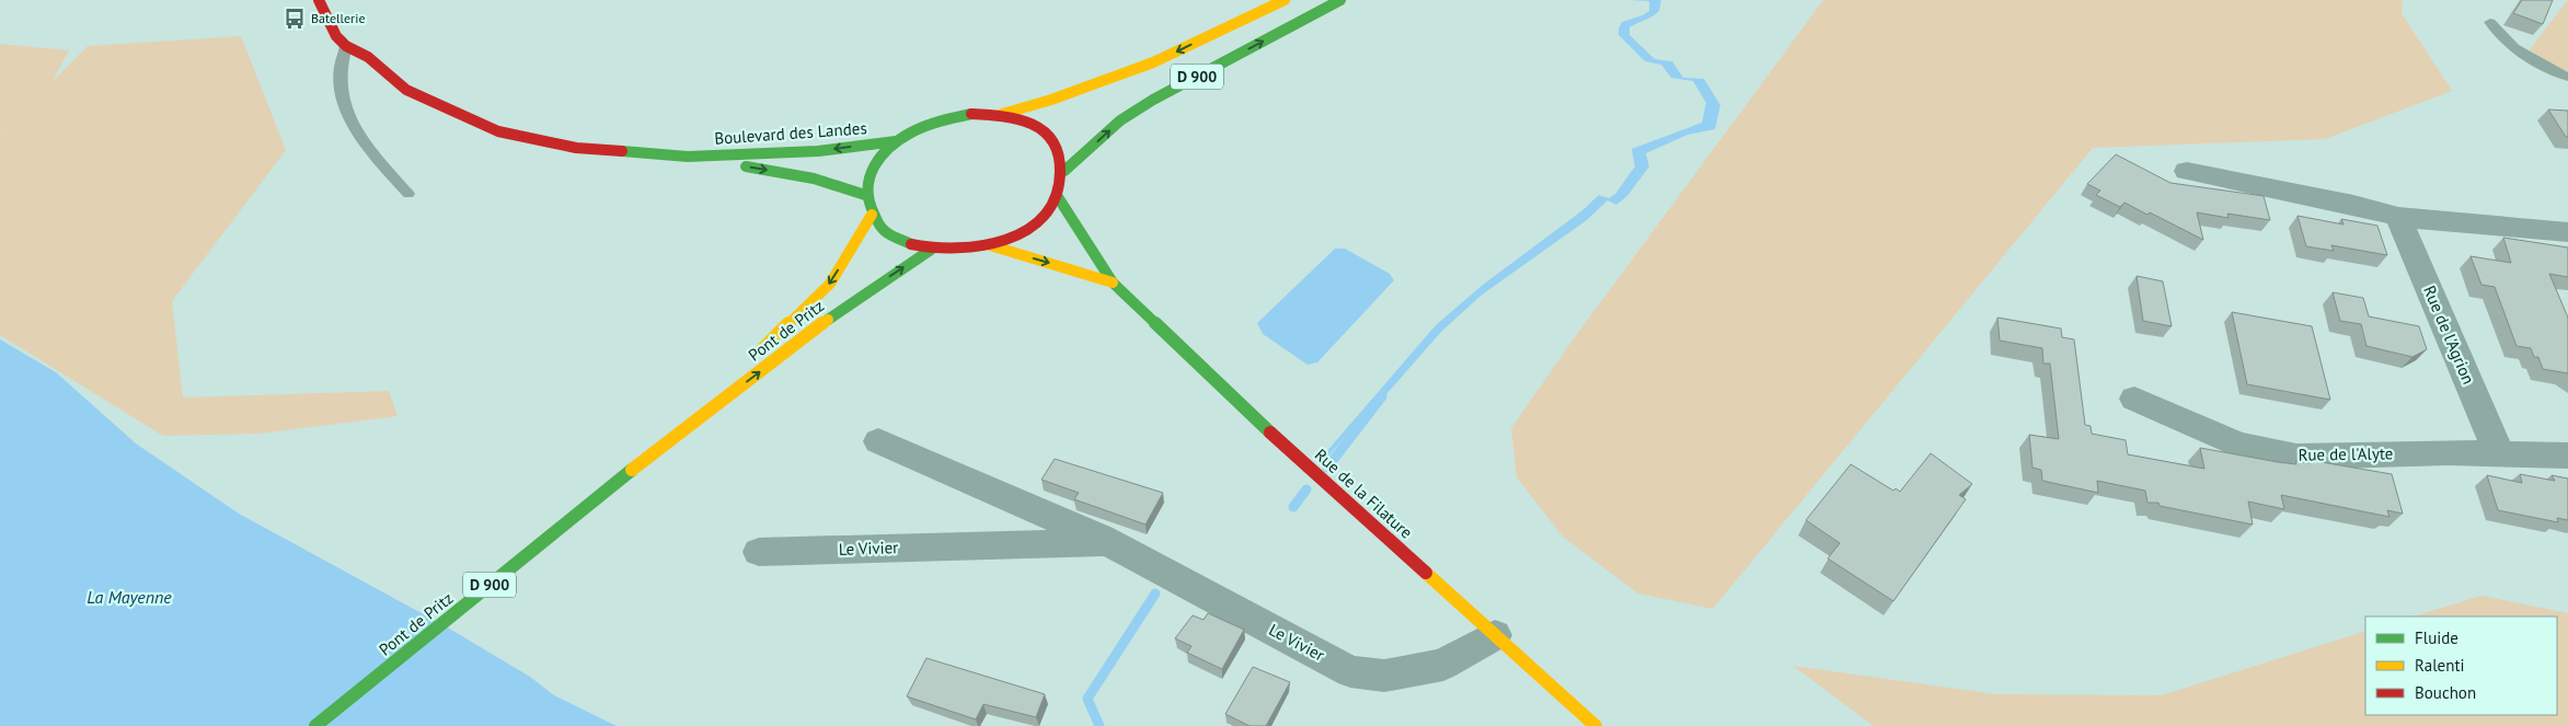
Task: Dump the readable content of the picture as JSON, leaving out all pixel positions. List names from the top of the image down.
{
  "streets": {
    "main road": [
      "D 900",
      "Boulevard des Landes",
      "Pont de Pritz",
      "Rue de la Filature"
    ],
    "street": ["Rue de l'Agrion", "Rue de l'Alyte", "Le Vivier"]
  },
  "crossings": [
    ["D 900", "Boulevard des Landes"],
    ["D 900", "Pont de Pritz"],
    ["D 900", "Rue de la Filature"],
    ["Boulevard des Landes", "Pont de Pritz"],
    ["Boulevard des Landes", "Rue de la Filature"],
    ["Pont de Pritz", "Rue de la Filature"],
    ["Rue de l'Agrion", "Rue de l'Alyte"],
    ["Rue de la Filature", "Le Vivier"]
  ],
  "water": ["La Mayenne"],
  "places": {
    "bus stop": ["Batellerie"]
  },
  "legend": ["Fluide", "Ralenti", "Bouchon"]
}
